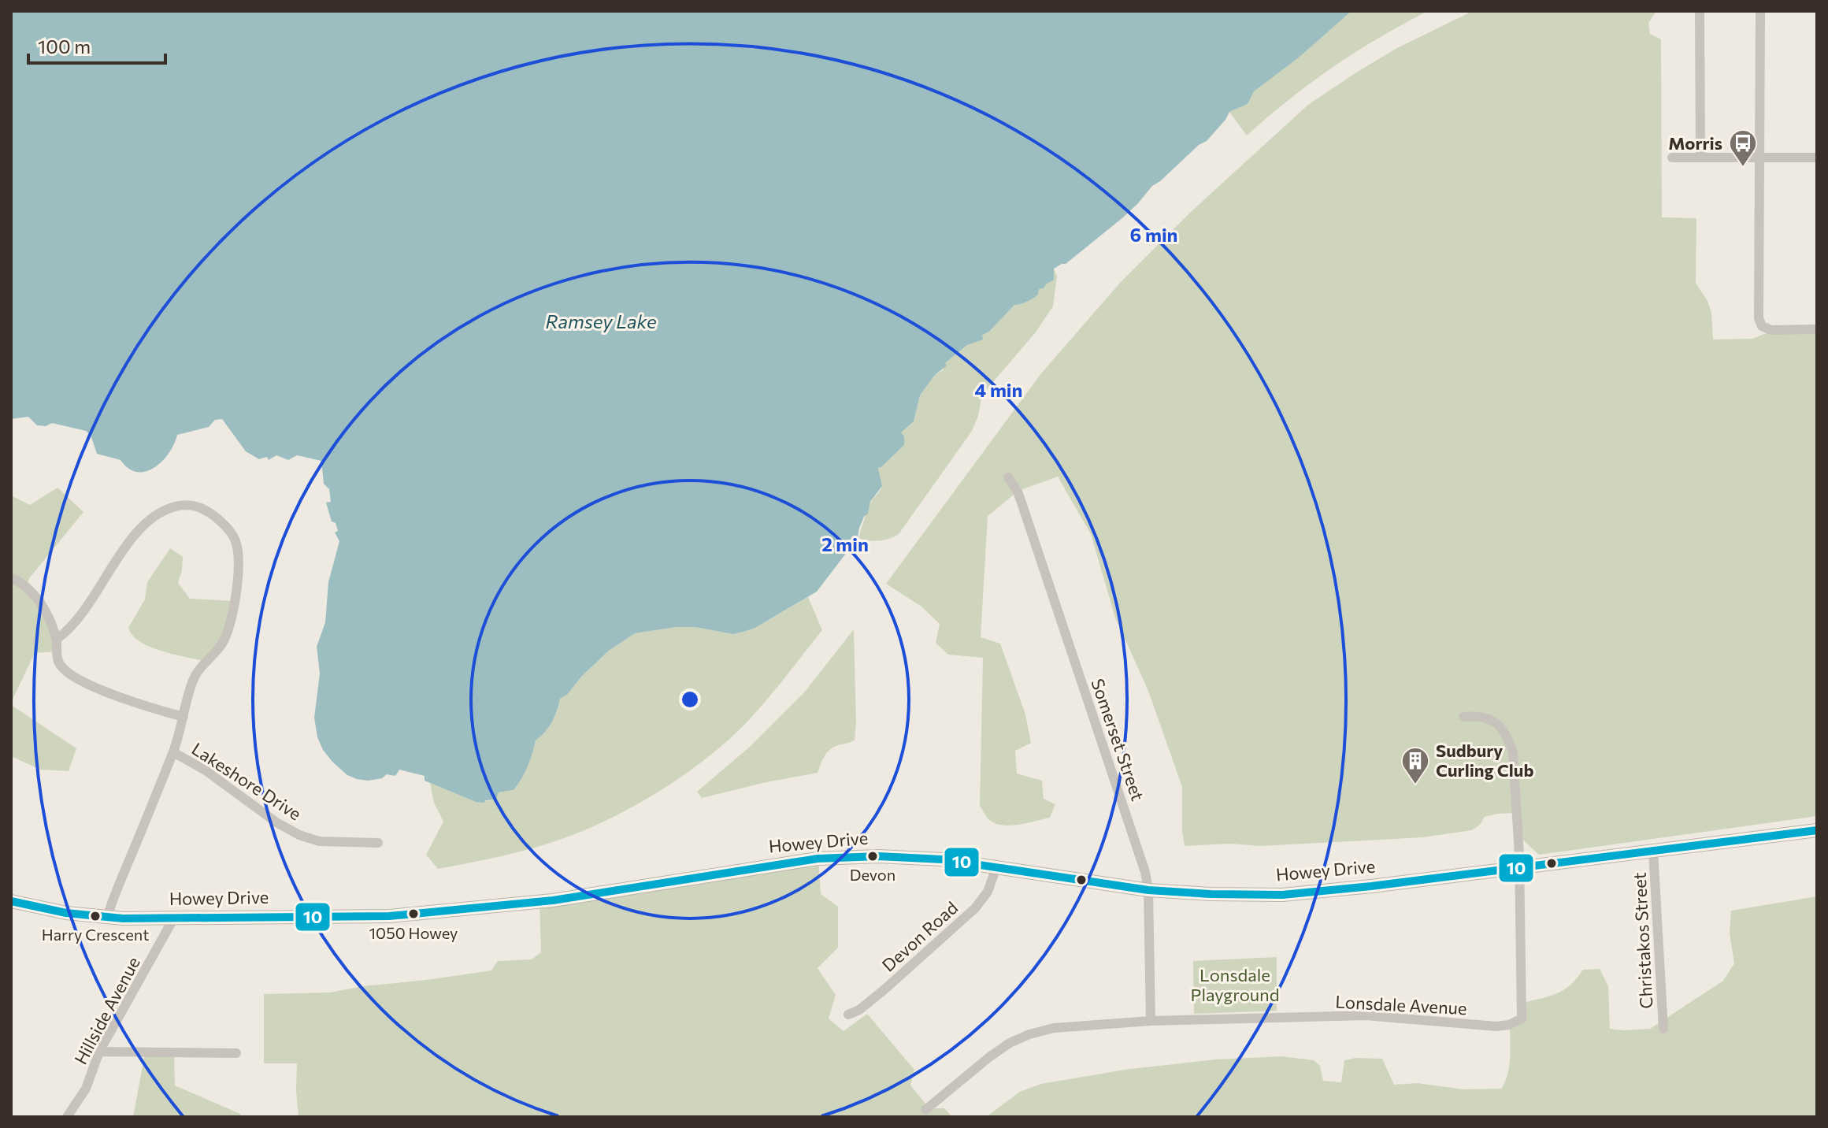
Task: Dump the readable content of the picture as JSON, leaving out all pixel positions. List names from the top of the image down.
{
  "streets": {
    "main road": ["Howey Drive"],
    "street": [
      "Somerset Street",
      "Lakeshore Drive",
      "Devon Road",
      "Christakos Street",
      "Lonsdale Avenue",
      "Hillside Avenue"
    ]
  },
  "crossings": [
    ["Somerset Street", "Howey Drive"],
    ["Somerset Street", "Lonsdale Avenue"],
    ["Howey Drive", "Devon Road"],
    ["Howey Drive", "Christakos Street"],
    ["Howey Drive", "Lonsdale Avenue"],
    ["Howey Drive", "Hillside Avenue"]
  ],
  "water": ["Ramsey Lake"],
  "parks": ["Lonsdale Playground"],
  "places": {
    "bus stop": ["Morris"],
    "building": ["Sudbury Curling Club"],
    "other": ["Devon", "1050 Howey", "Harry Crescent"]
  },
  "lines": ["transit line 10"],
  "scale_bar": "100 m",
  "rings": ["6 min", "4 min", "2 min"]
}
